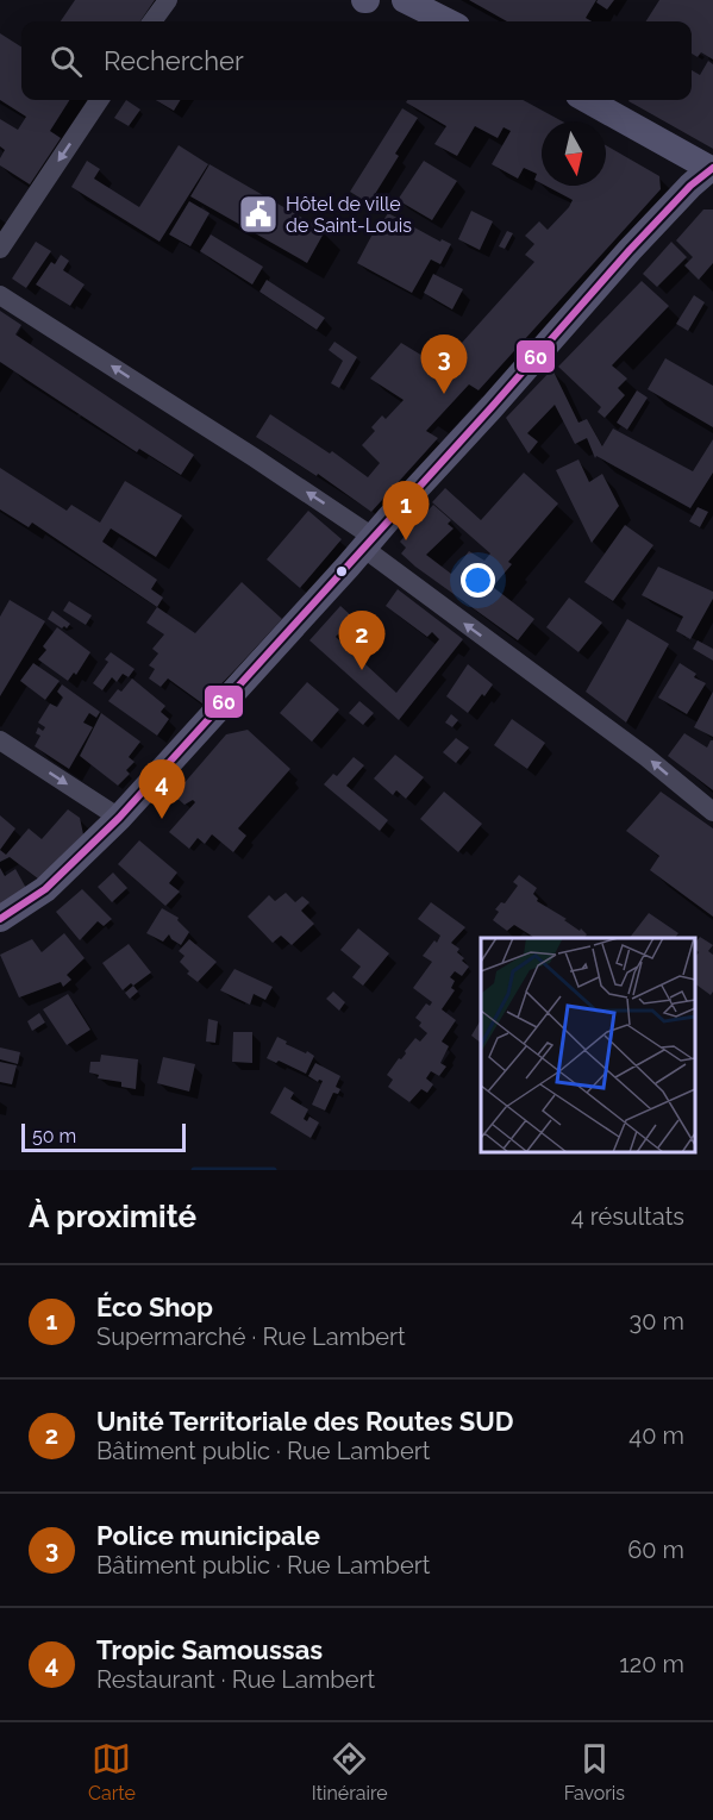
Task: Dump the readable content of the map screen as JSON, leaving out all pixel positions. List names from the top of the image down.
{
  "places": {
    "public building": ["Hôtel de ville de Saint-Louis"]
  },
  "lines": ["transit line 60"],
  "scale_bar": "50 m",
  "north": "bottom",
  "page": {
    "search": "Rechercher",
    "pins": [
      "3",
      "1",
      "2",
      "4"
    ],
    "scale": "50 m",
    "heading": ["À proximité", "4 résultats"],
    "list": [
      {
        "mark": "1",
        "name": "Éco Shop",
        "note": "Supermarché · Rue Lambert",
        "value": "30 m"
      },
      {
        "mark": "2",
        "name": "Unité Territoriale des Routes SUD",
        "note": "Bâtiment public · Rue Lambert",
        "value": "40 m"
      },
      {
        "mark": "3",
        "name": "Police municipale",
        "note": "Bâtiment public · Rue Lambert",
        "value": "60 m"
      },
      {
        "mark": "4",
        "name": "Tropic Samoussas",
        "note": "Restaurant · Rue Lambert",
        "value": "120 m"
      }
    ],
    "nav": ["Carte", "Itinéraire", "Favoris"]
  }
}
